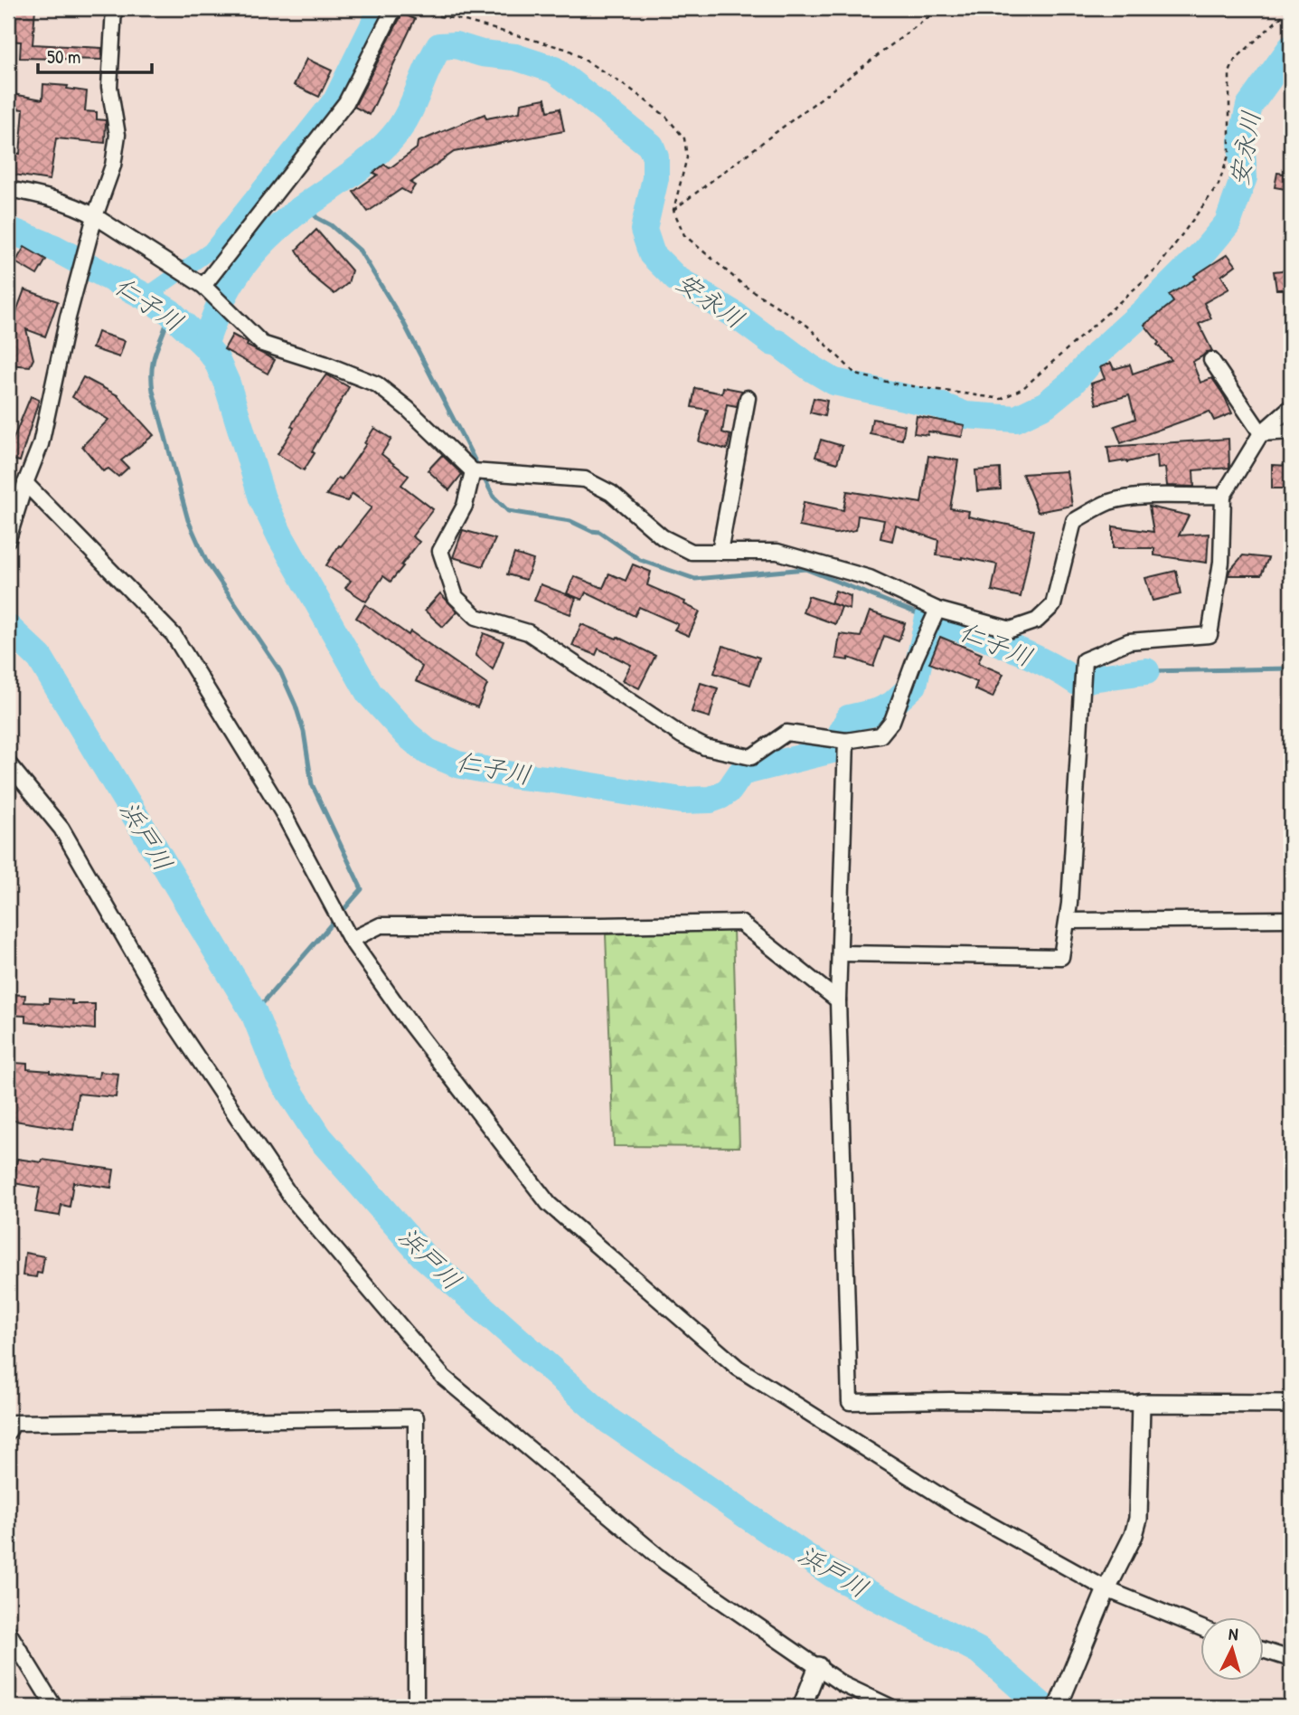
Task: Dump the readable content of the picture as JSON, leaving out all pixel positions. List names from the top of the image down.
{
  "water": ["安永川", "仁子川", "浜戸川"],
  "scale_bar": "50 m",
  "north": "top"
}
